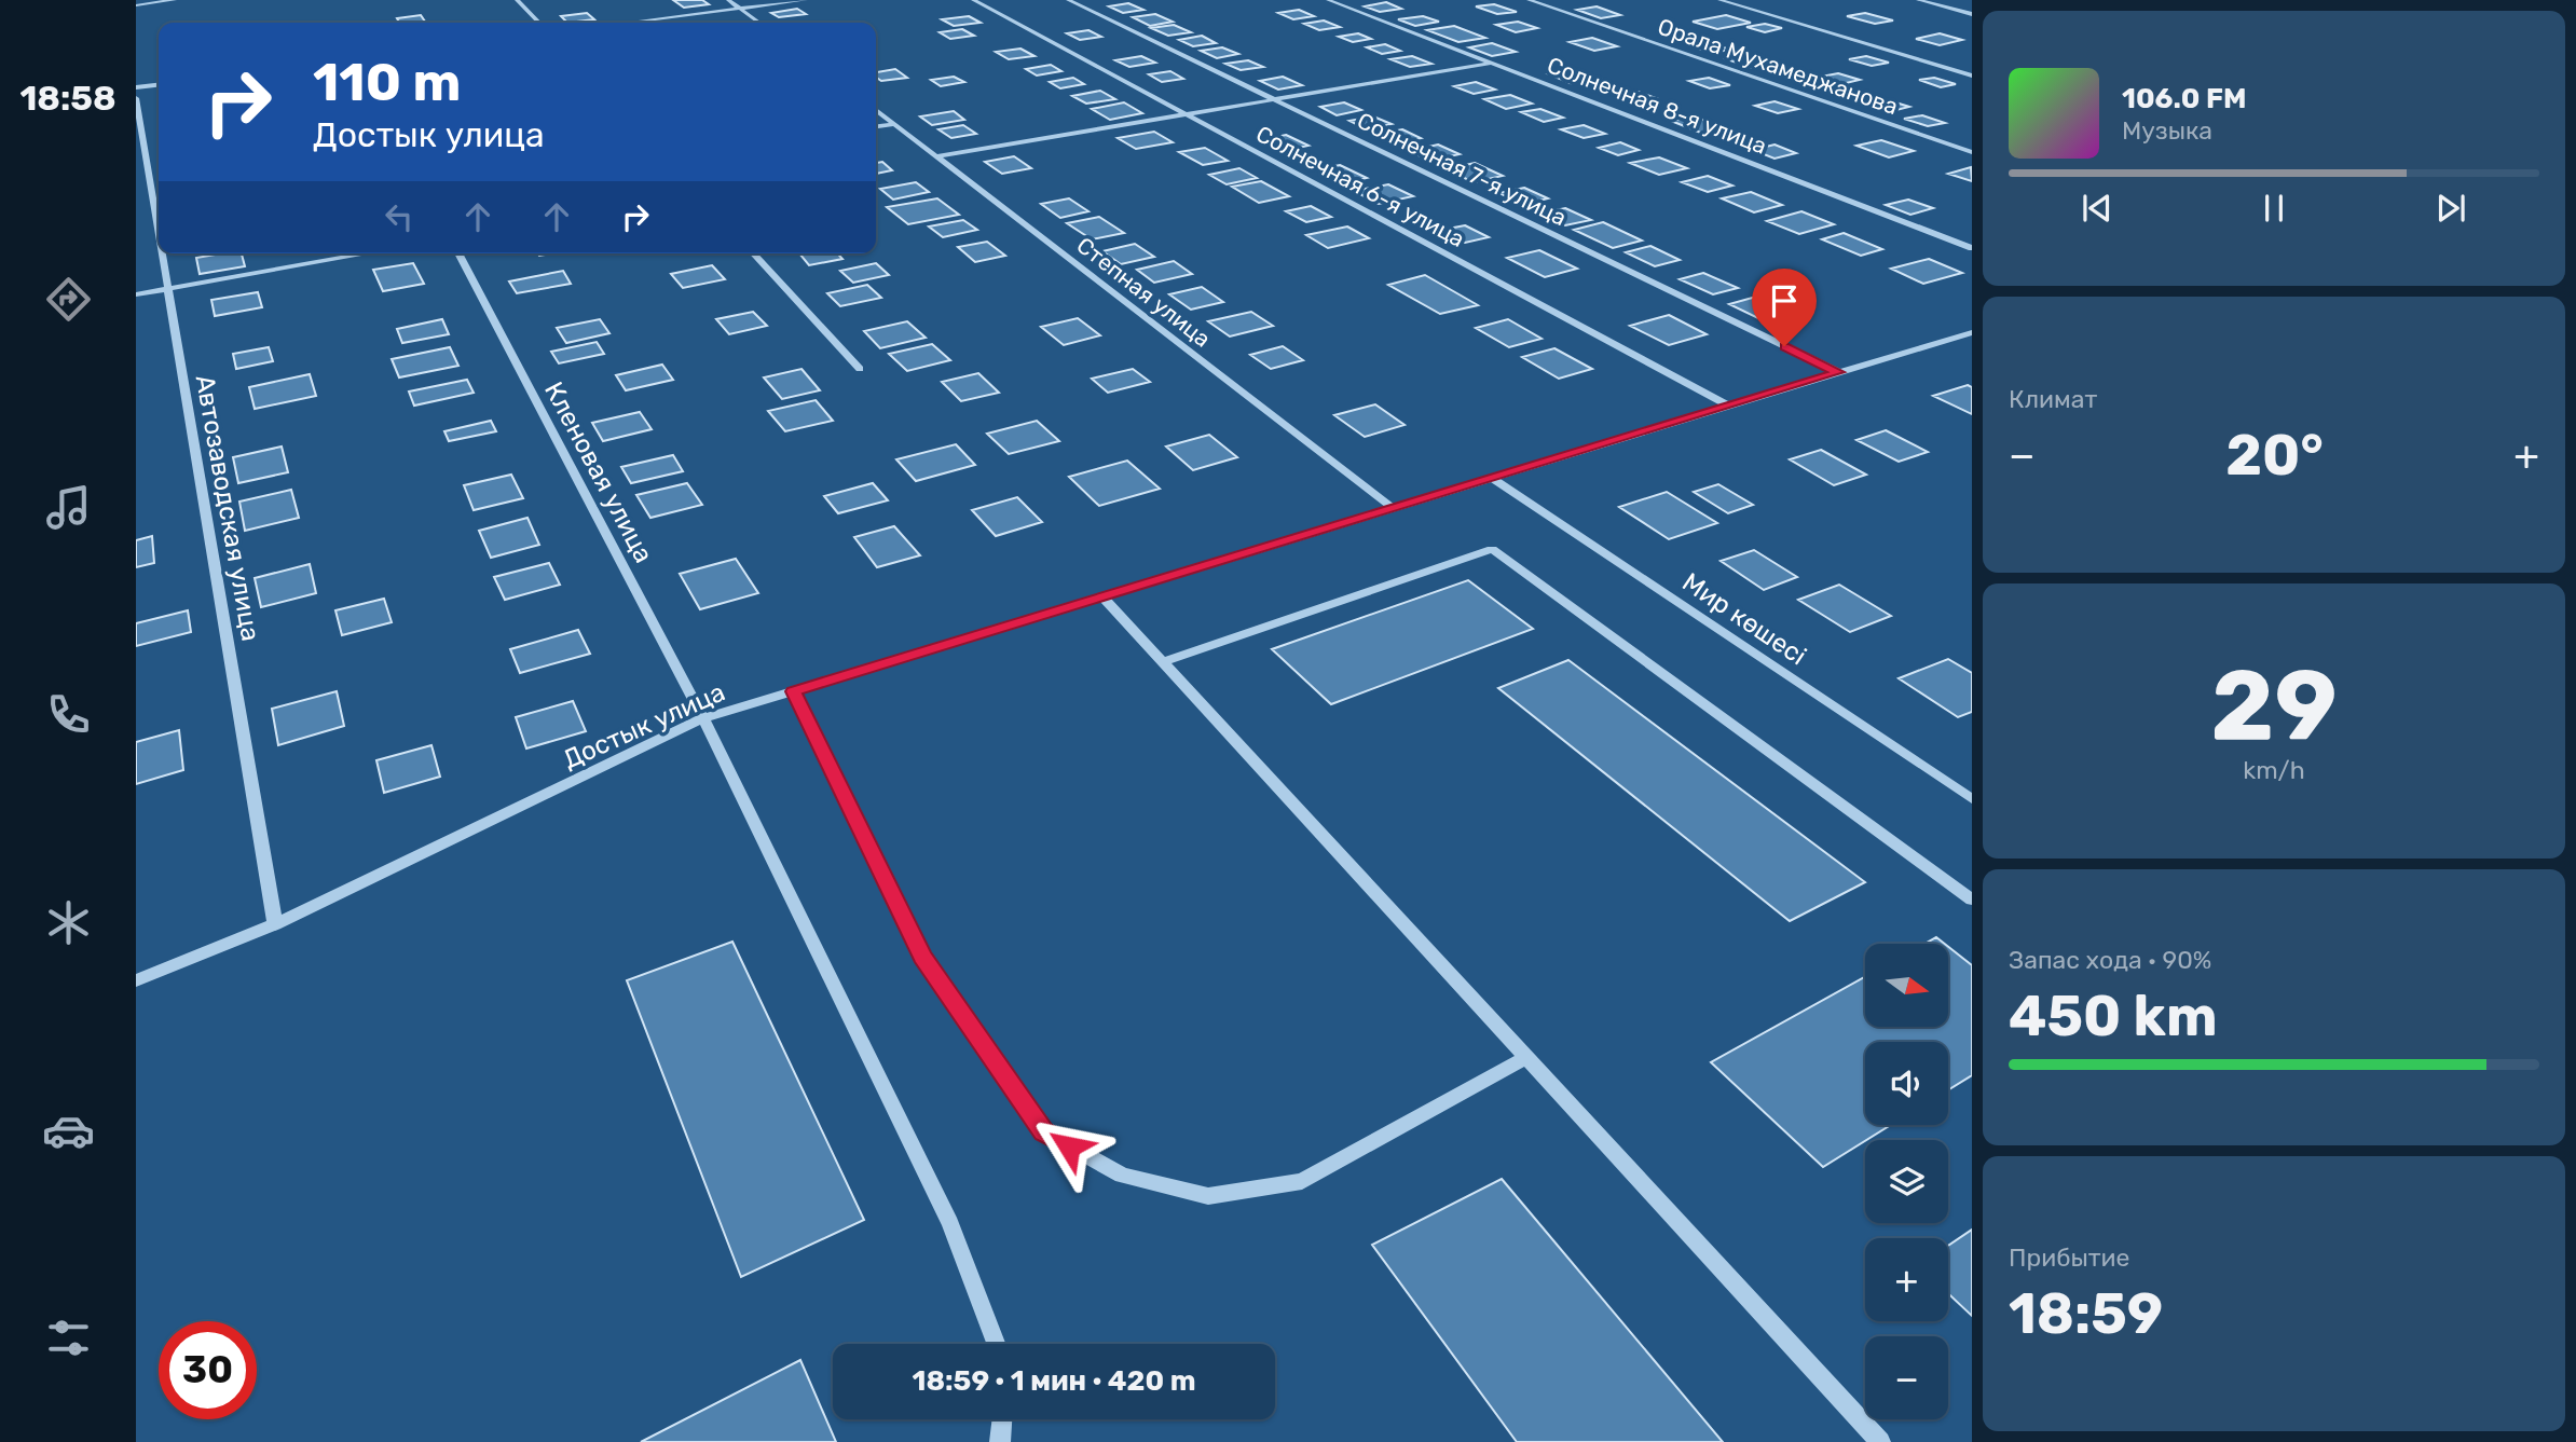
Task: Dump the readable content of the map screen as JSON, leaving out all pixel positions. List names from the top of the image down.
{
  "streets": {
    "street": [
      "Орала Мухамеджанова",
      "Солнечная 8-я улица",
      "Солнечная 7-я улица",
      "Солнечная 6-я улица",
      "Степная улица",
      "Кленовая улица",
      "Автозаводская улица",
      "Мир көшесі",
      "Достык улица"
    ]
  },
  "crossings": [
    ["Солнечная 7-я улица", "Достык улица"],
    ["Солнечная 6-я улица", "Достык улица"],
    ["Степная улица", "Достык улица"],
    ["Кленовая улица", "Достык улица"],
    ["Автозаводская улица", "Достык улица"],
    ["Мир көшесі", "Достык улица"]
  ],
  "north": "right",
  "page": {
    "tabs": "18:58",
    "turn": ["110 m", "Достык улица"],
    "song": ["106.0 FM", "Музыка"],
    "tile": [
      "Климат",
      ["29", "km/h"],
      ["Запас хода · 90%", "450 km"],
      ["Прибытие", "18:59"]
    ],
    "heat": ["−", "20°", "+"],
    "map_buttons": ["+", "−"],
    "limit": "30",
    "trip": "18:59 · 1 мин · 420 m"
  }
}
